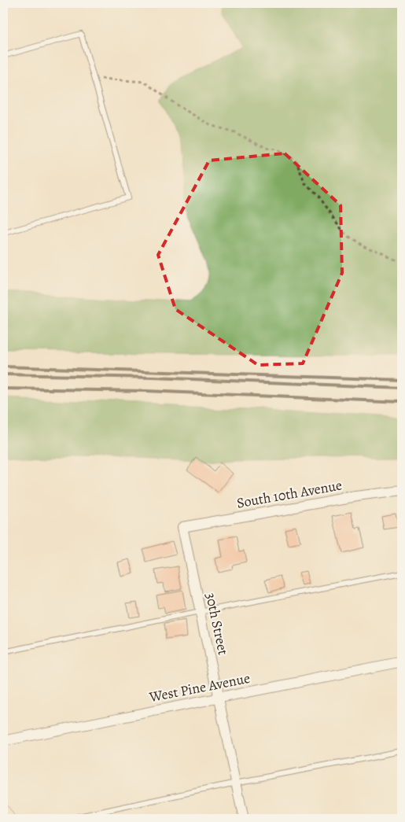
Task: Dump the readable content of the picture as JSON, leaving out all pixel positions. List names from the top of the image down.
{
  "streets": {
    "street": ["South 10th Avenue", "30th Street", "West Pine Avenue"]
  },
  "crossings": [
    ["South 10th Avenue", "30th Street"],
    ["30th Street", "West Pine Avenue"]
  ]
}
